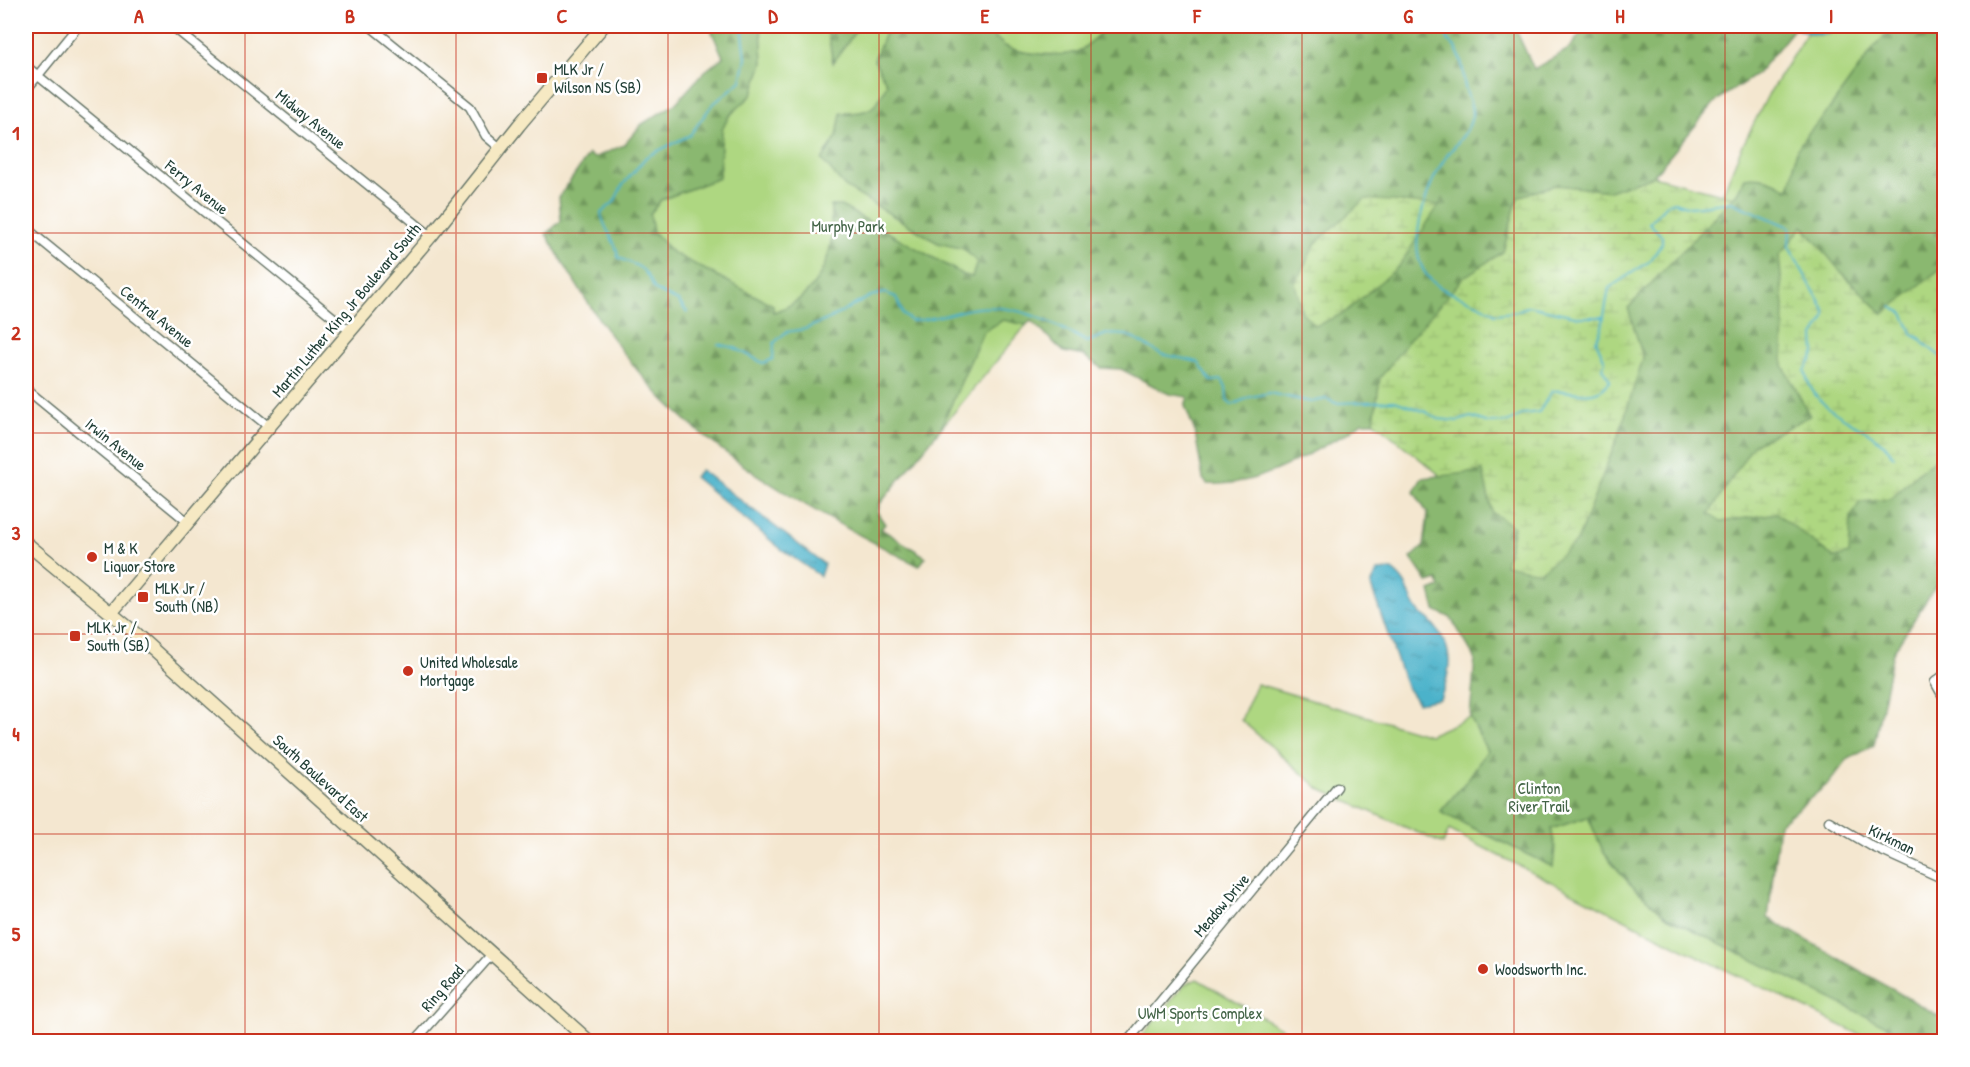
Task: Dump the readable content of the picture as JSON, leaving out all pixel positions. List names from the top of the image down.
{
  "streets": {
    "main road": ["Martin Luther King Jr Boulevard South", "South Boulevard East"],
    "street": [
      "Midway Avenue",
      "Ferry Avenue",
      "Central Avenue",
      "Irwin Avenue",
      "Kirkman",
      "Meadow Drive",
      "Ring Road"
    ]
  },
  "crossings": [
    ["Midway Avenue", "Martin Luther King Jr Boulevard South"],
    ["Ferry Avenue", "Martin Luther King Jr Boulevard South"],
    ["Martin Luther King Jr Boulevard South", "Central Avenue"],
    ["Martin Luther King Jr Boulevard South", "Irwin Avenue"],
    ["Martin Luther King Jr Boulevard South", "South Boulevard East"],
    ["South Boulevard East", "Ring Road"]
  ],
  "parks": ["Murphy Park", "Clinton River Trail", "UWM Sports Complex"],
  "places": {
    "transit": ["MLK Jr / Wilson NS (SB)", "MLK Jr / South (NB)", "MLK Jr / South (SB)"],
    "other": ["M & K Liquor Store", "United Wholesale Mortgage", "Woodsworth Inc."]
  },
  "grid": {
    "columns": [
      "A",
      "B",
      "C",
      "D",
      "E",
      "F",
      "G",
      "H",
      "I"
    ],
    "rows": [
      "1",
      "2",
      "3",
      "4",
      "5"
    ]
  }
}
